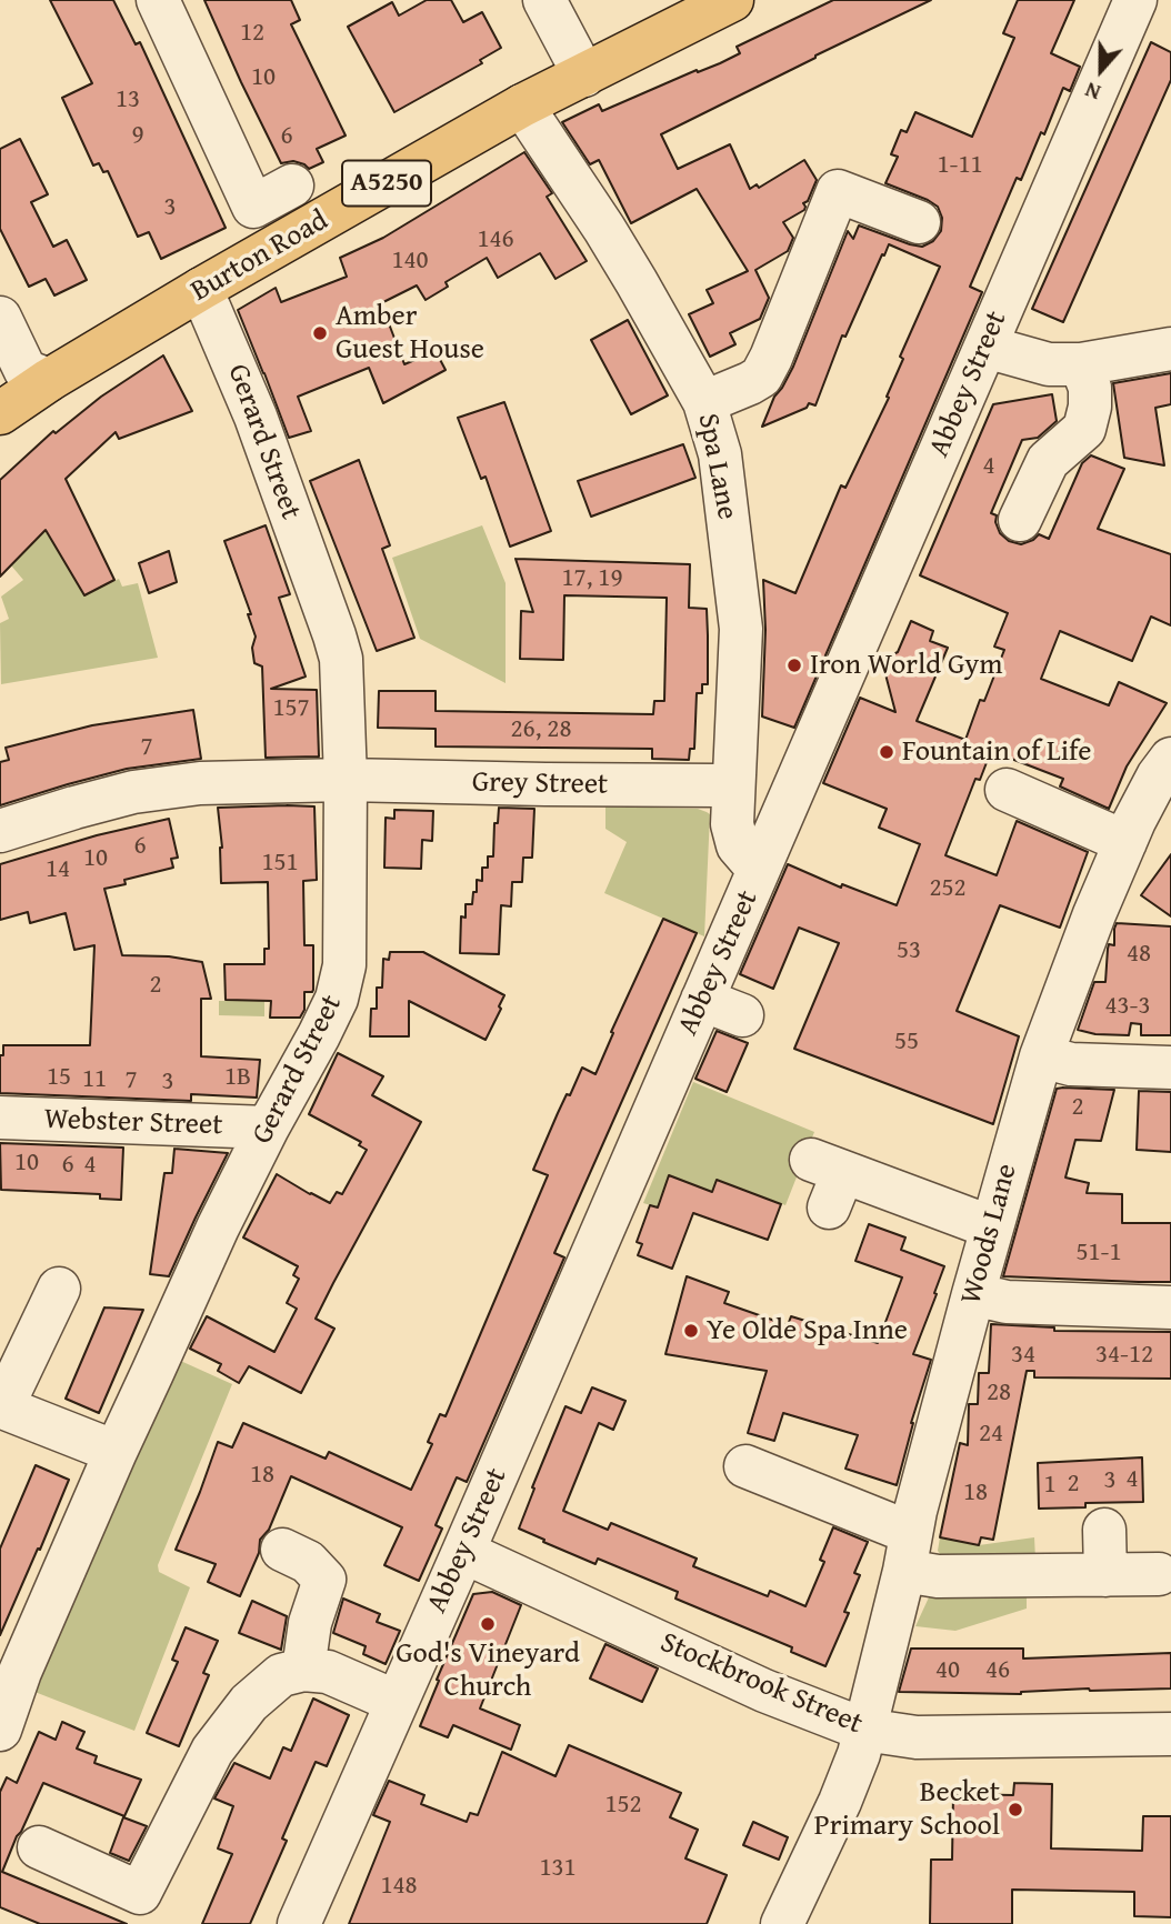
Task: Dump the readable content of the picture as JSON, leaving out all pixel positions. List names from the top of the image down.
{
  "streets": {
    "main road": ["A5250", "Burton Road"],
    "street": [
      "Abbey Street",
      "Gerard Street",
      "Spa Lane",
      "Grey Street",
      "Webster Street",
      "Woods Lane",
      "Stockbrook Street"
    ]
  },
  "crossings": [
    ["Burton Road", "Gerard Street"],
    ["Burton Road", "Spa Lane"],
    ["Abbey Street", "Spa Lane"],
    ["Abbey Street", "Stockbrook Street"],
    ["Gerard Street", "Grey Street"],
    ["Gerard Street", "Webster Street"],
    ["Spa Lane", "Grey Street"],
    ["Woods Lane", "Stockbrook Street"]
  ],
  "places": [
    "Amber Guest House",
    "Iron World Gym",
    "Fountain of Life",
    "Ye Olde Spa Inne",
    "God's Vineyard Church",
    "Becket Primary School"
  ],
  "house_numbers": [
    "12",
    "10",
    "13",
    "9",
    "6",
    "1-11",
    "3",
    "146",
    "140",
    "4",
    "17, 19",
    "157",
    "26, 28",
    "7",
    "6",
    "10",
    "151",
    "14",
    "252",
    "53",
    "48",
    "2",
    "43-3",
    "55",
    "15",
    "1B",
    "11",
    "7",
    "3",
    "2",
    "10",
    "6",
    "4",
    "51-1",
    "34",
    "34-12",
    "28",
    "24",
    "18",
    "4",
    "3",
    "2",
    "1",
    "18",
    "40",
    "46",
    "152",
    "131",
    "148"
  ],
  "north": "bottom"
}
